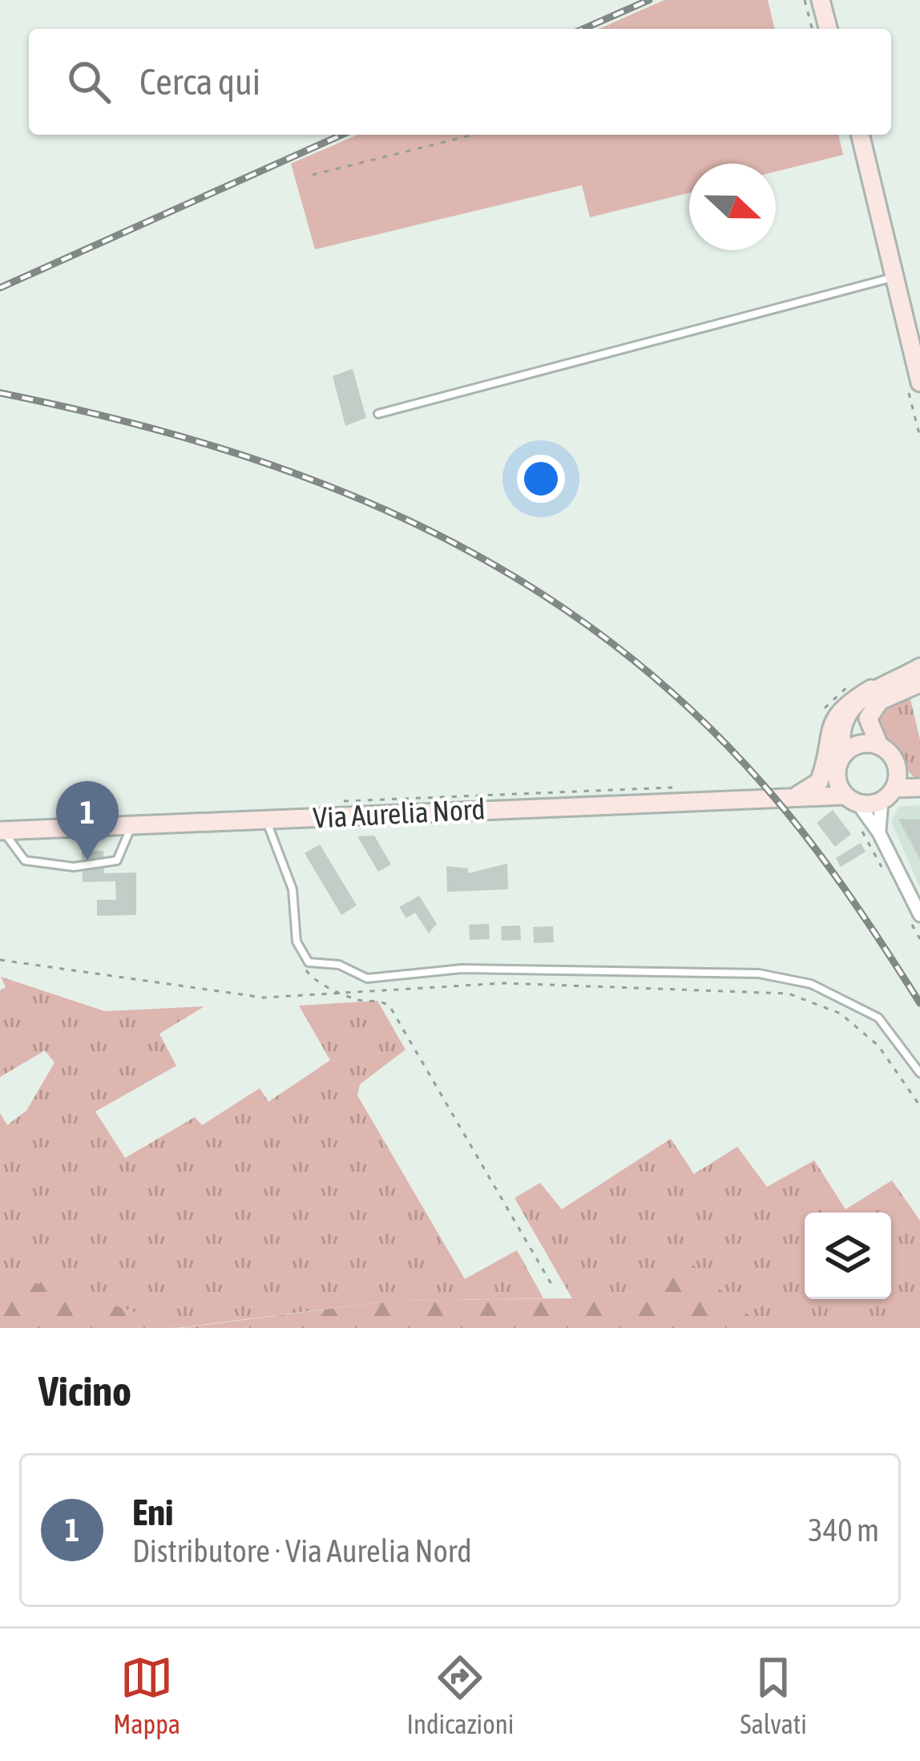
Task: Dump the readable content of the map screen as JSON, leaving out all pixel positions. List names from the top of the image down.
{
  "streets": {
    "main road": ["Via Aurelia Nord"]
  },
  "north": "right",
  "page": {
    "search": "Cerca qui",
    "pins": "1",
    "heading": "Vicino",
    "list": [
      {
        "mark": "1",
        "name": "Eni",
        "note": "Distributore · Via Aurelia Nord",
        "value": "340 m"
      }
    ],
    "nav": ["Mappa", "Indicazioni", "Salvati"]
  }
}
